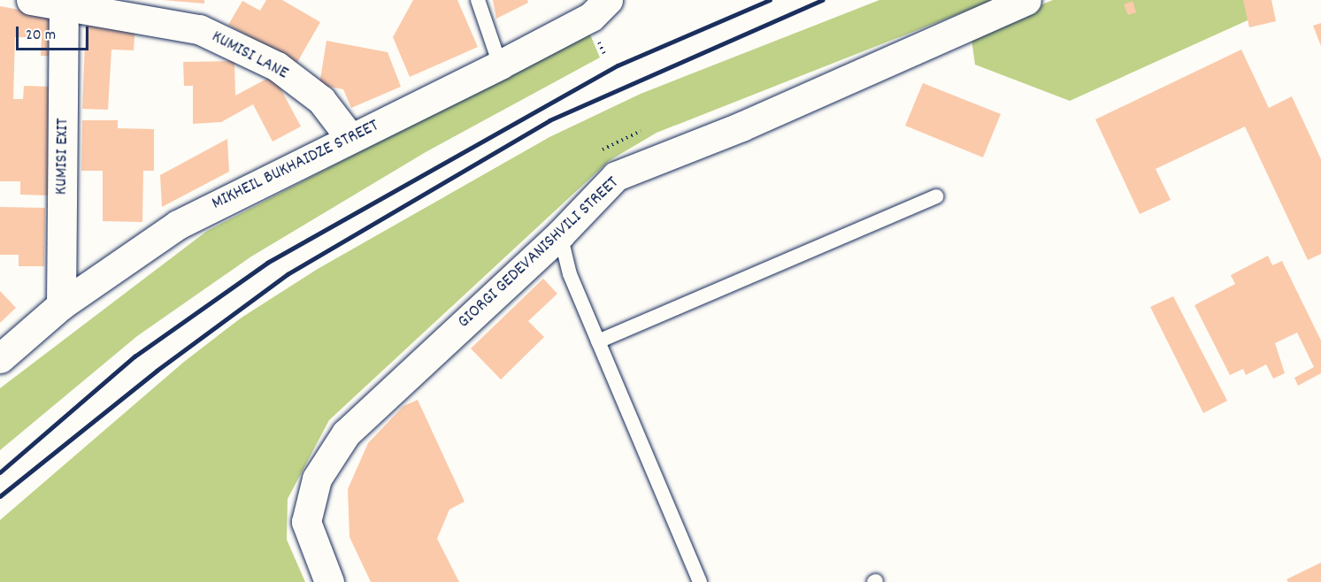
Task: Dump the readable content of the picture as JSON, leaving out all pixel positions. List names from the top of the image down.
{
  "streets": {
    "street": [
      "KUMISI LANE",
      "KUMISI EXIT",
      "MIKHEIL BUKHAIDZE STREET",
      "GIORGI GEDEVANISHVILI STREET"
    ]
  },
  "crossings": [
    ["KUMISI LANE", "KUMISI EXIT"],
    ["KUMISI LANE", "MIKHEIL BUKHAIDZE STREET"],
    ["KUMISI EXIT", "MIKHEIL BUKHAIDZE STREET"]
  ],
  "scale_bar": "20 m"
}
